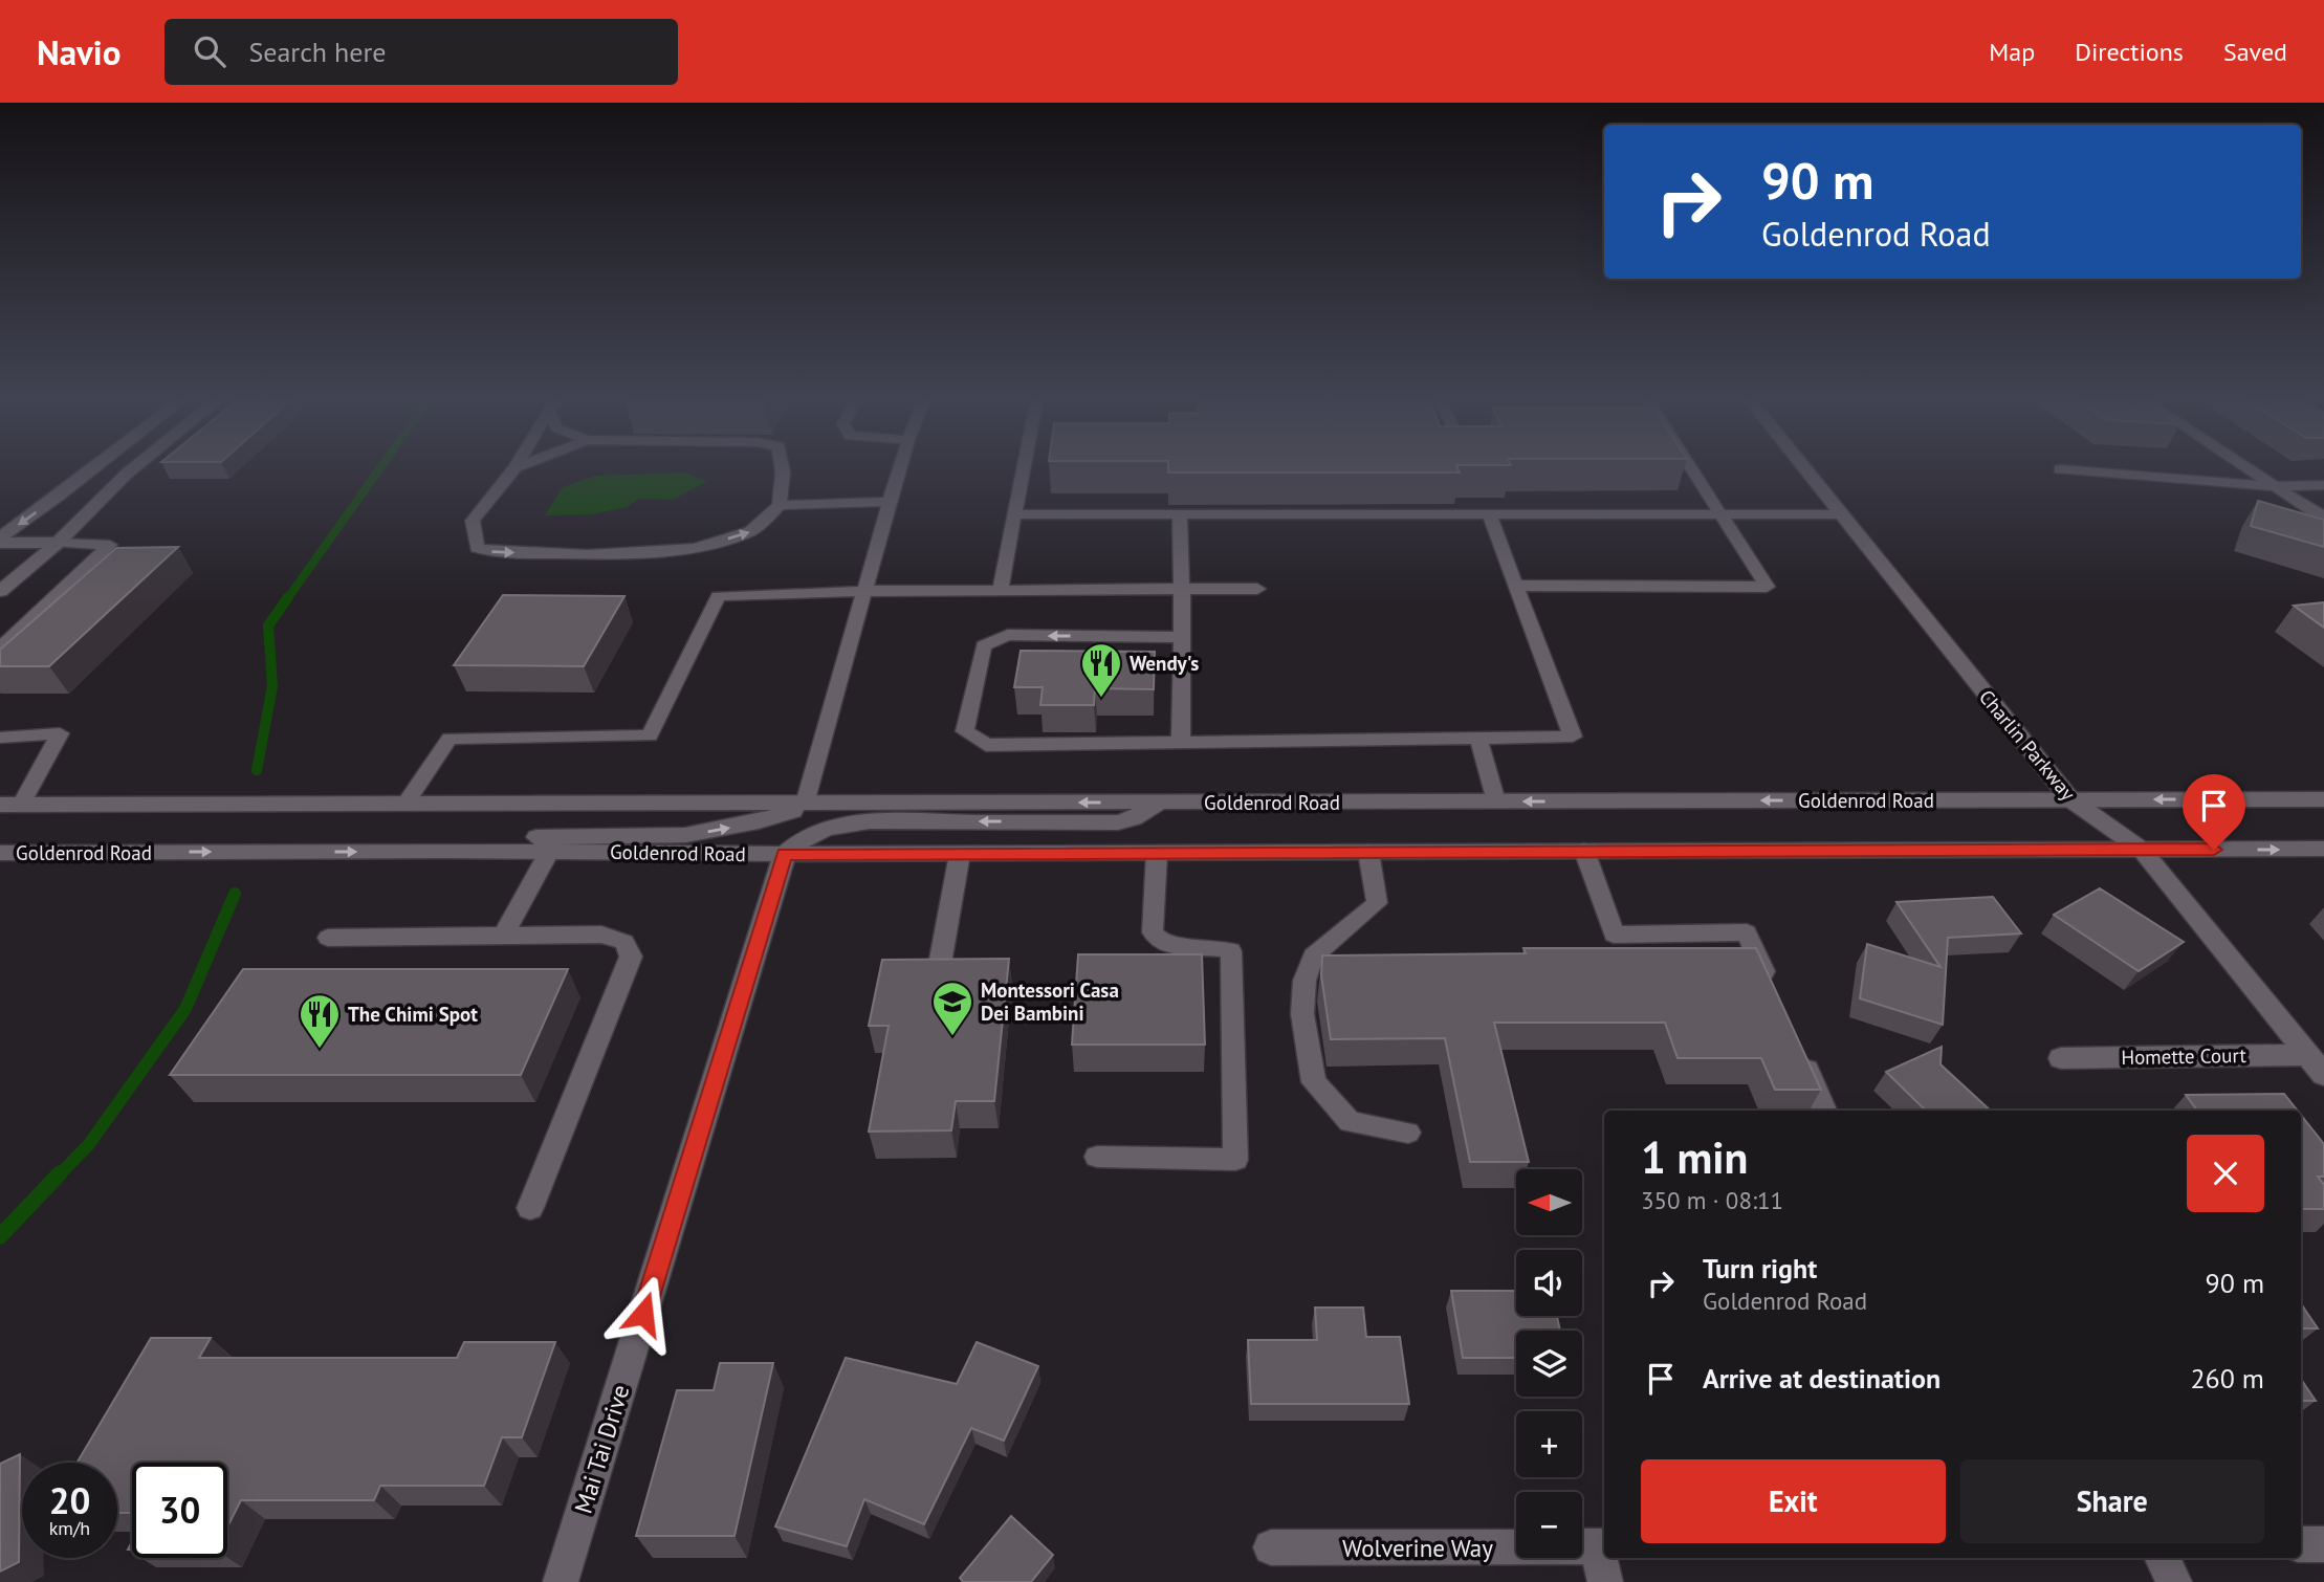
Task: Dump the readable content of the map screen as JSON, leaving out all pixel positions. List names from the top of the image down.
{
  "streets": {
    "main road": [
      "Charlin Parkway",
      "Goldenrod Road",
      "Homette Court",
      "Mai Tai Drive",
      "Wolverine Way"
    ]
  },
  "crossings": [
    ["Charlin Parkway", "Goldenrod Road"],
    ["Charlin Parkway", "Homette Court"],
    ["Goldenrod Road", "Mai Tai Drive"]
  ],
  "places": {
    "restaurant": ["Wendy's", "The Chimi Spot"],
    "school or university": ["Montessori Casa Dei Bambini"]
  },
  "north": "left",
  "page": {
    "header": "Navio",
    "search": "Search here",
    "nav": ["Map", "Directions", "Saved"],
    "turn": ["90 m", "Goldenrod Road"],
    "heading": ["1 min", "350 m · 08:11"],
    "map_buttons": ["+", "−"],
    "list": [
      {
        "name": "Turn right",
        "note": "Goldenrod Road",
        "value": "90 m"
      },
      {
        "name": "Arrive at destination",
        "value": "260 m"
      }
    ],
    "buttons": ["Exit", "Share"],
    "speed": "20 km/h",
    "limit": "30"
  }
}
